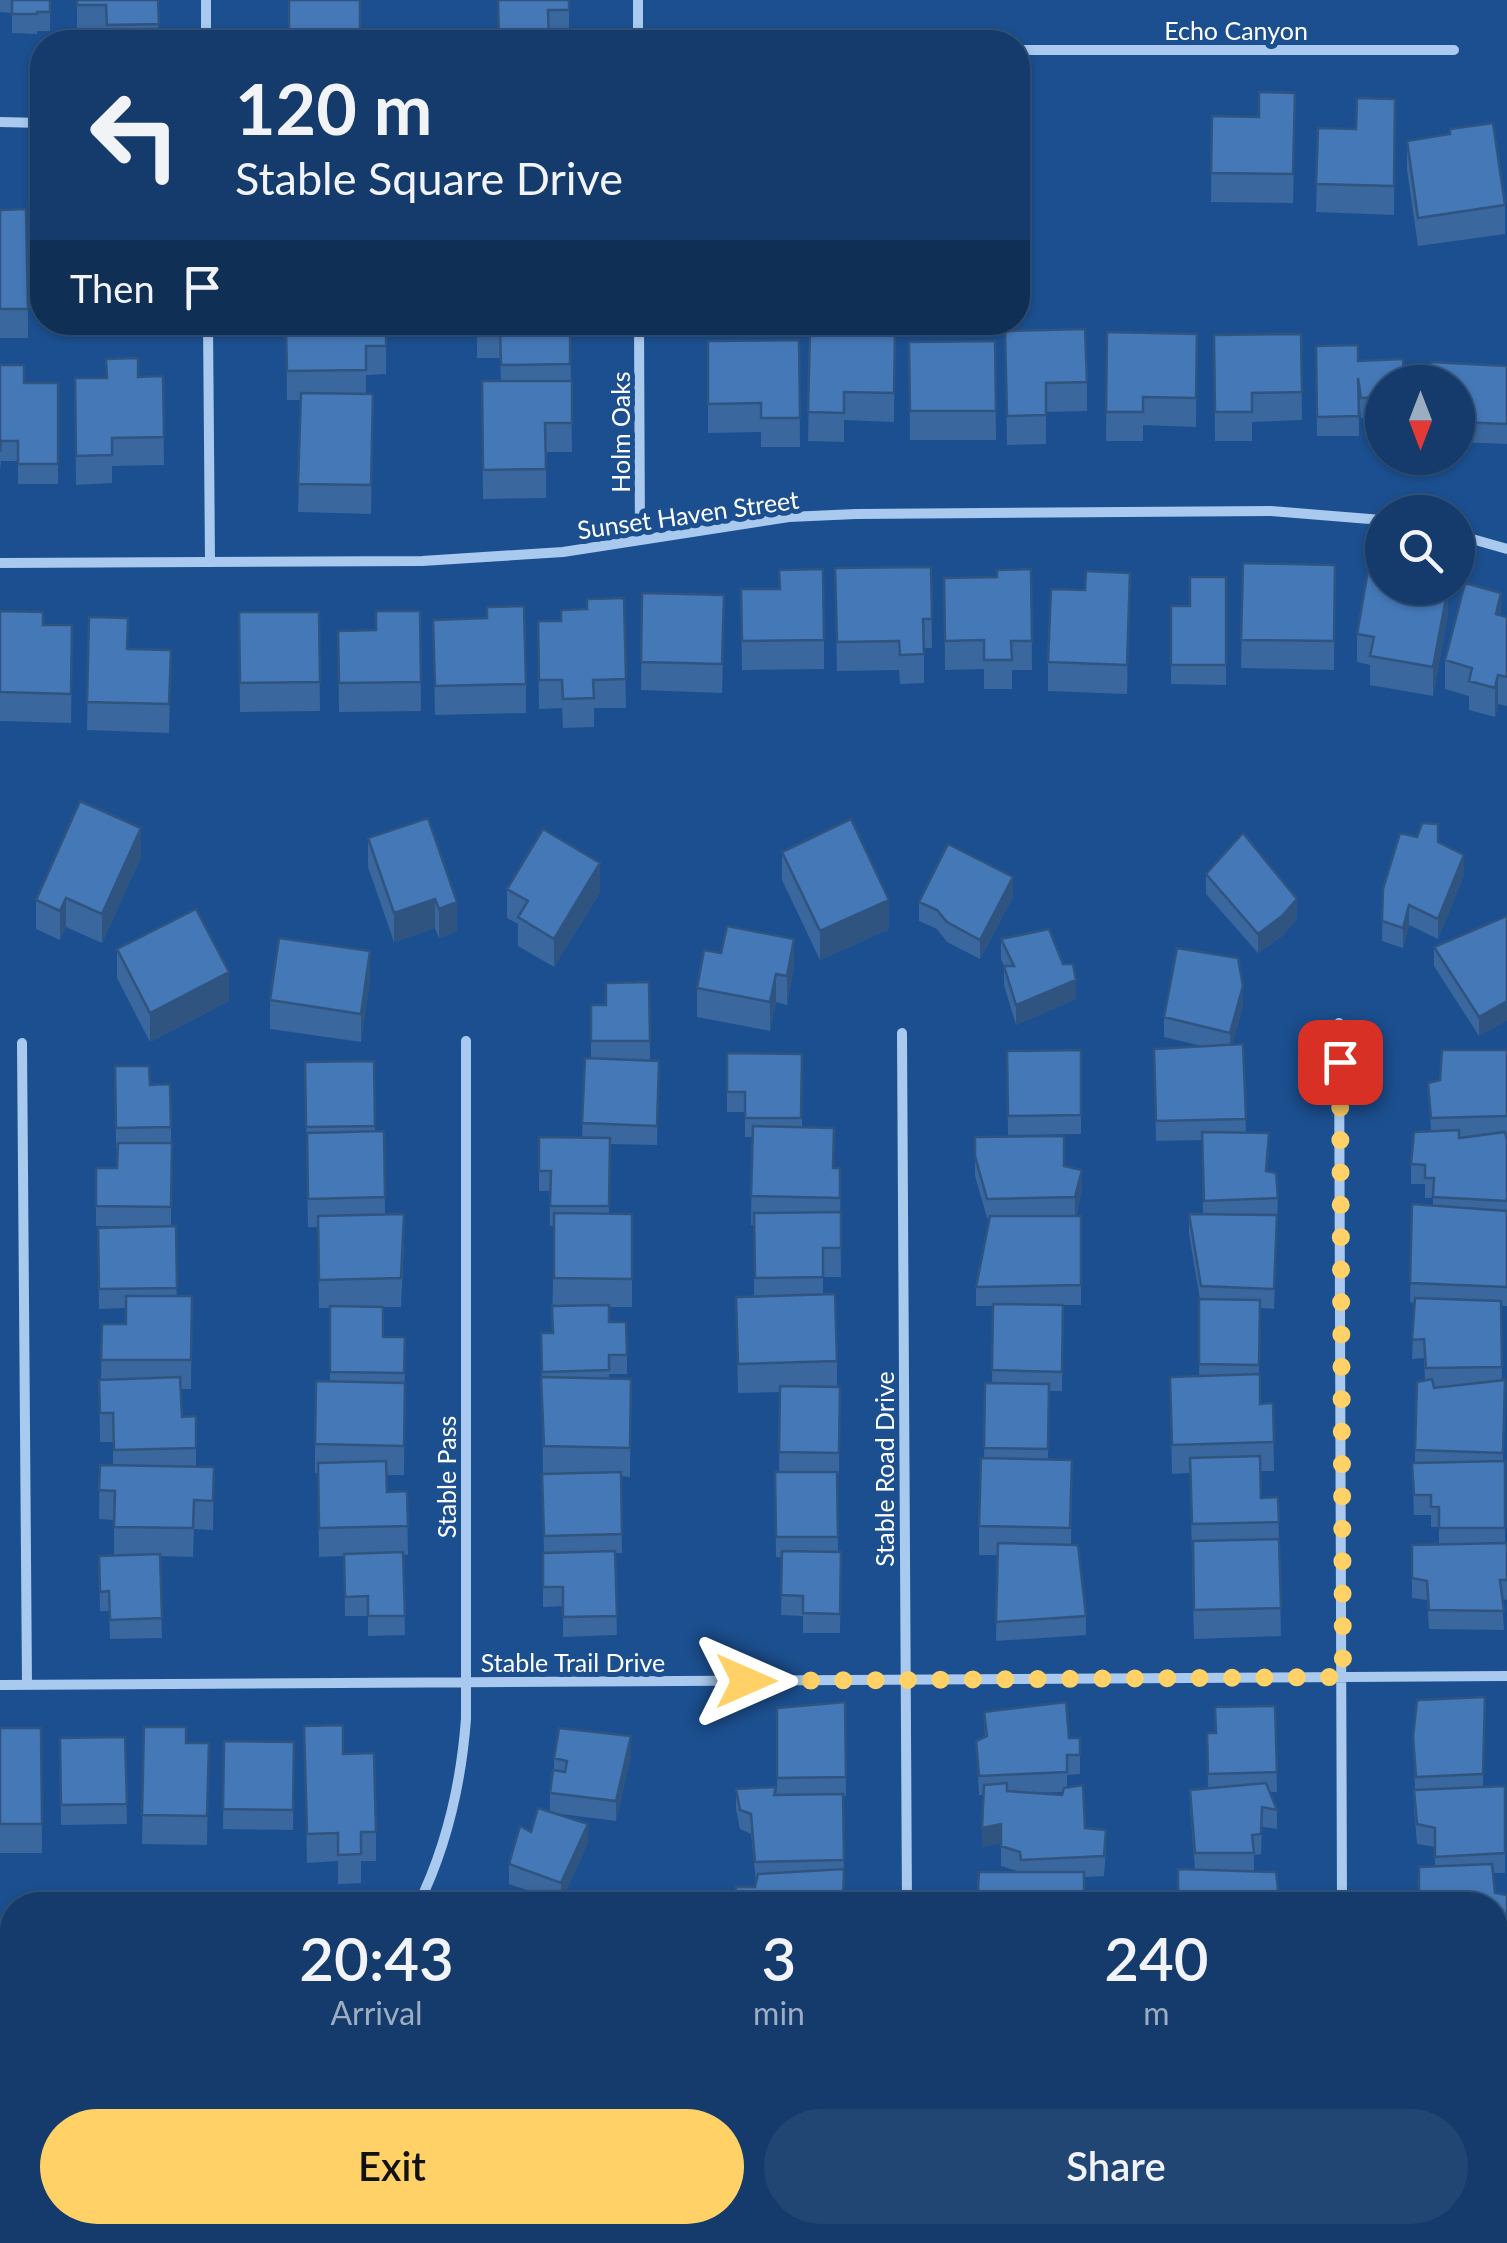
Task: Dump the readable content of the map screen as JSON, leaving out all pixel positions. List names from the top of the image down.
{
  "streets": {
    "street": [
      "Echo Canyon",
      "Holm Oaks",
      "Sunset Haven Street",
      "Stable Road Drive",
      "Stable Pass",
      "Stable Trail Drive"
    ]
  },
  "crossings": [
    ["Holm Oaks", "Sunset Haven Street"],
    ["Stable Road Drive", "Stable Trail Drive"],
    ["Stable Pass", "Stable Trail Drive"]
  ],
  "north": "bottom",
  "page": {
    "turn": ["120 m", "Stable Square Drive"],
    "then": "Then",
    "eta": [
      "20:43",
      "Arrival",
      "3",
      "min",
      "240",
      "m"
    ],
    "buttons": ["Exit", "Share"]
  }
}
